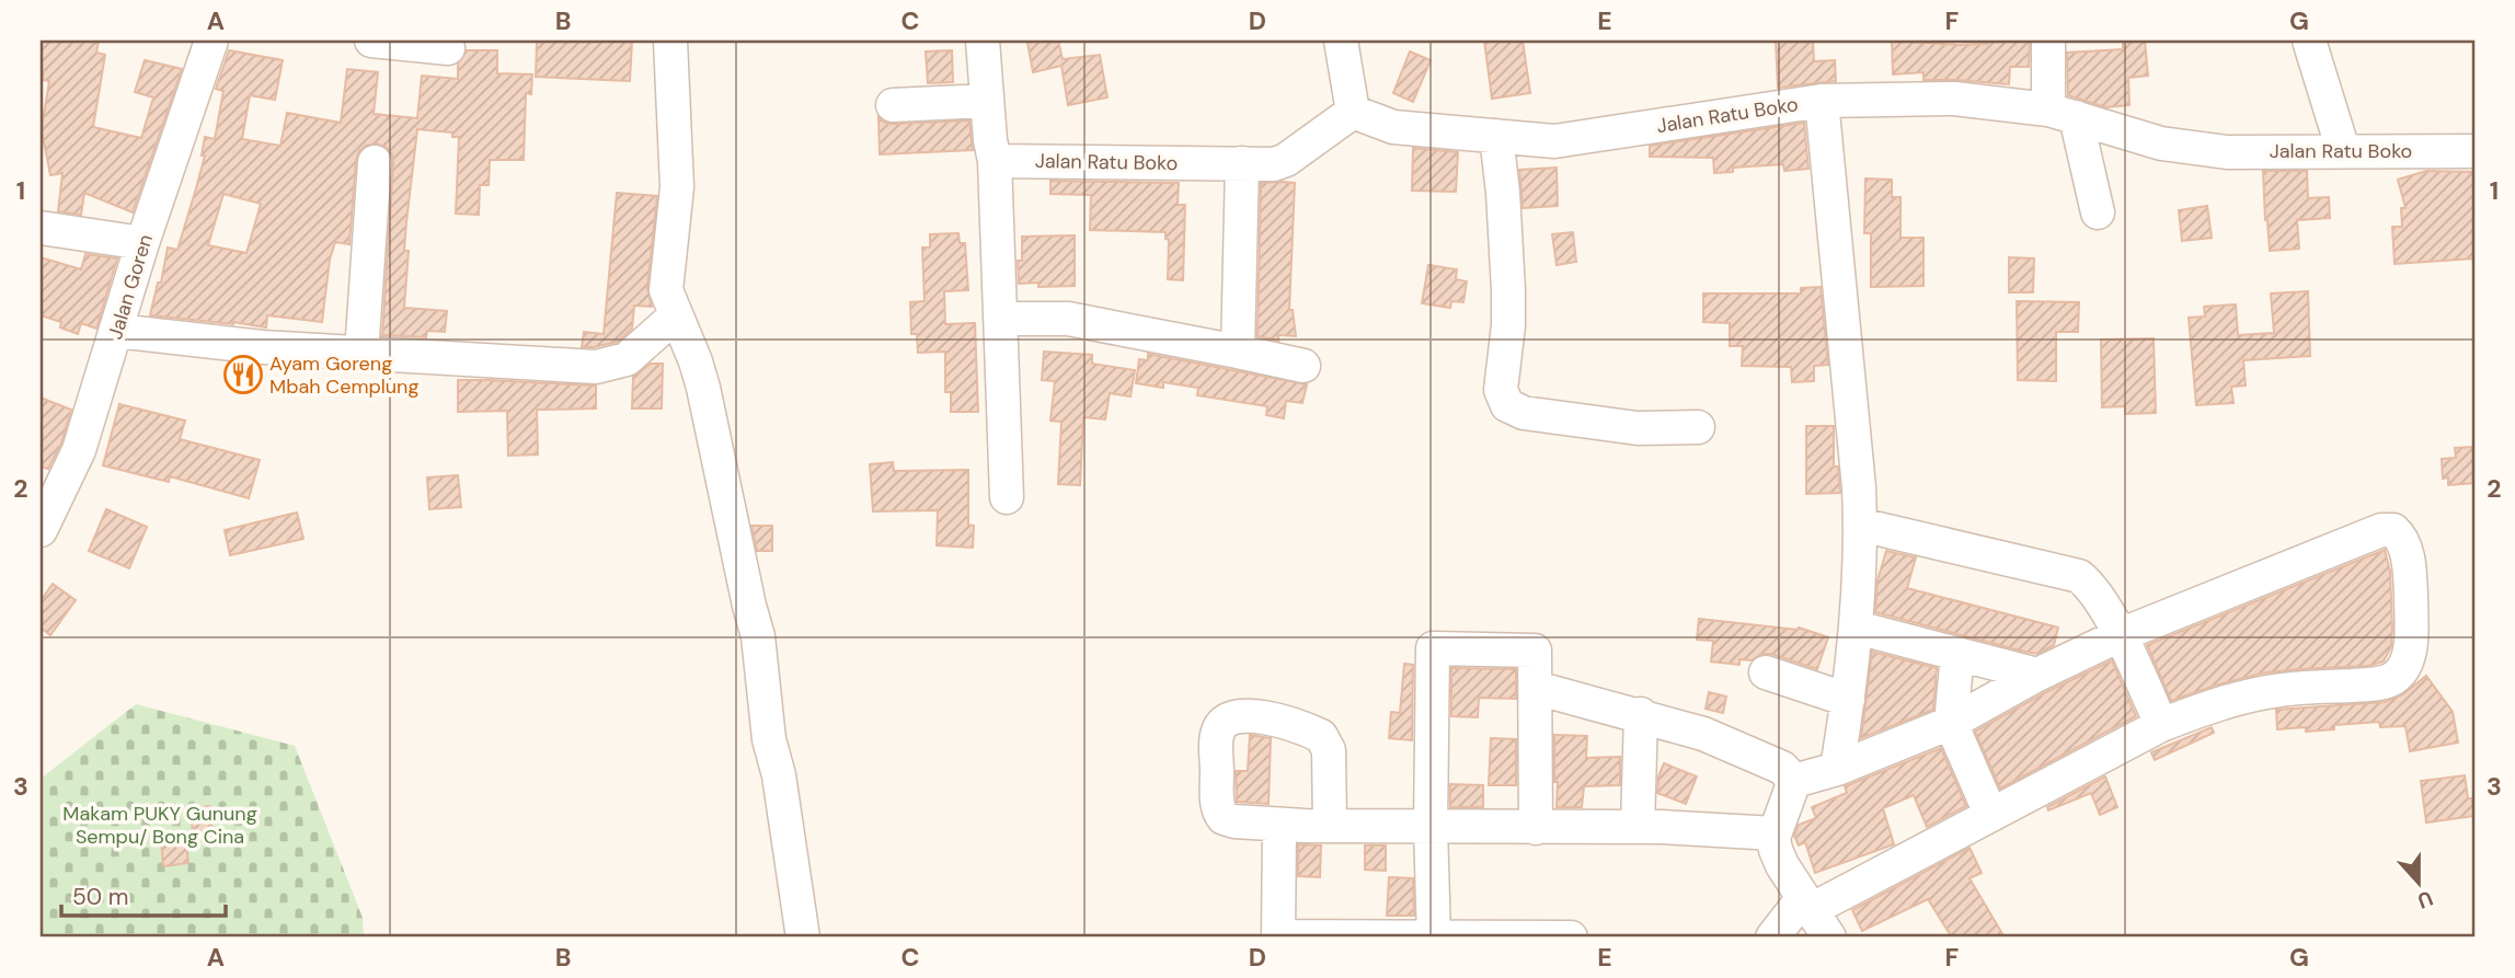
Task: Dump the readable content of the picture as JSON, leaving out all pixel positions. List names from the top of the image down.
{
  "streets": {
    "street": ["Jalan Ratu Boko", "Jalan Goren"]
  },
  "parks": ["Makam PUKY Gunung Sempu/ Bong Cina"],
  "places": {
    "restaurant": ["Ayam Goreng Mbah Cemplung"]
  },
  "scale_bar": "50 m",
  "north": "bottom",
  "grid": {
    "columns": [
      "A",
      "B",
      "C",
      "D",
      "E",
      "F",
      "G"
    ],
    "rows": ["1", "2", "3"]
  }
}
